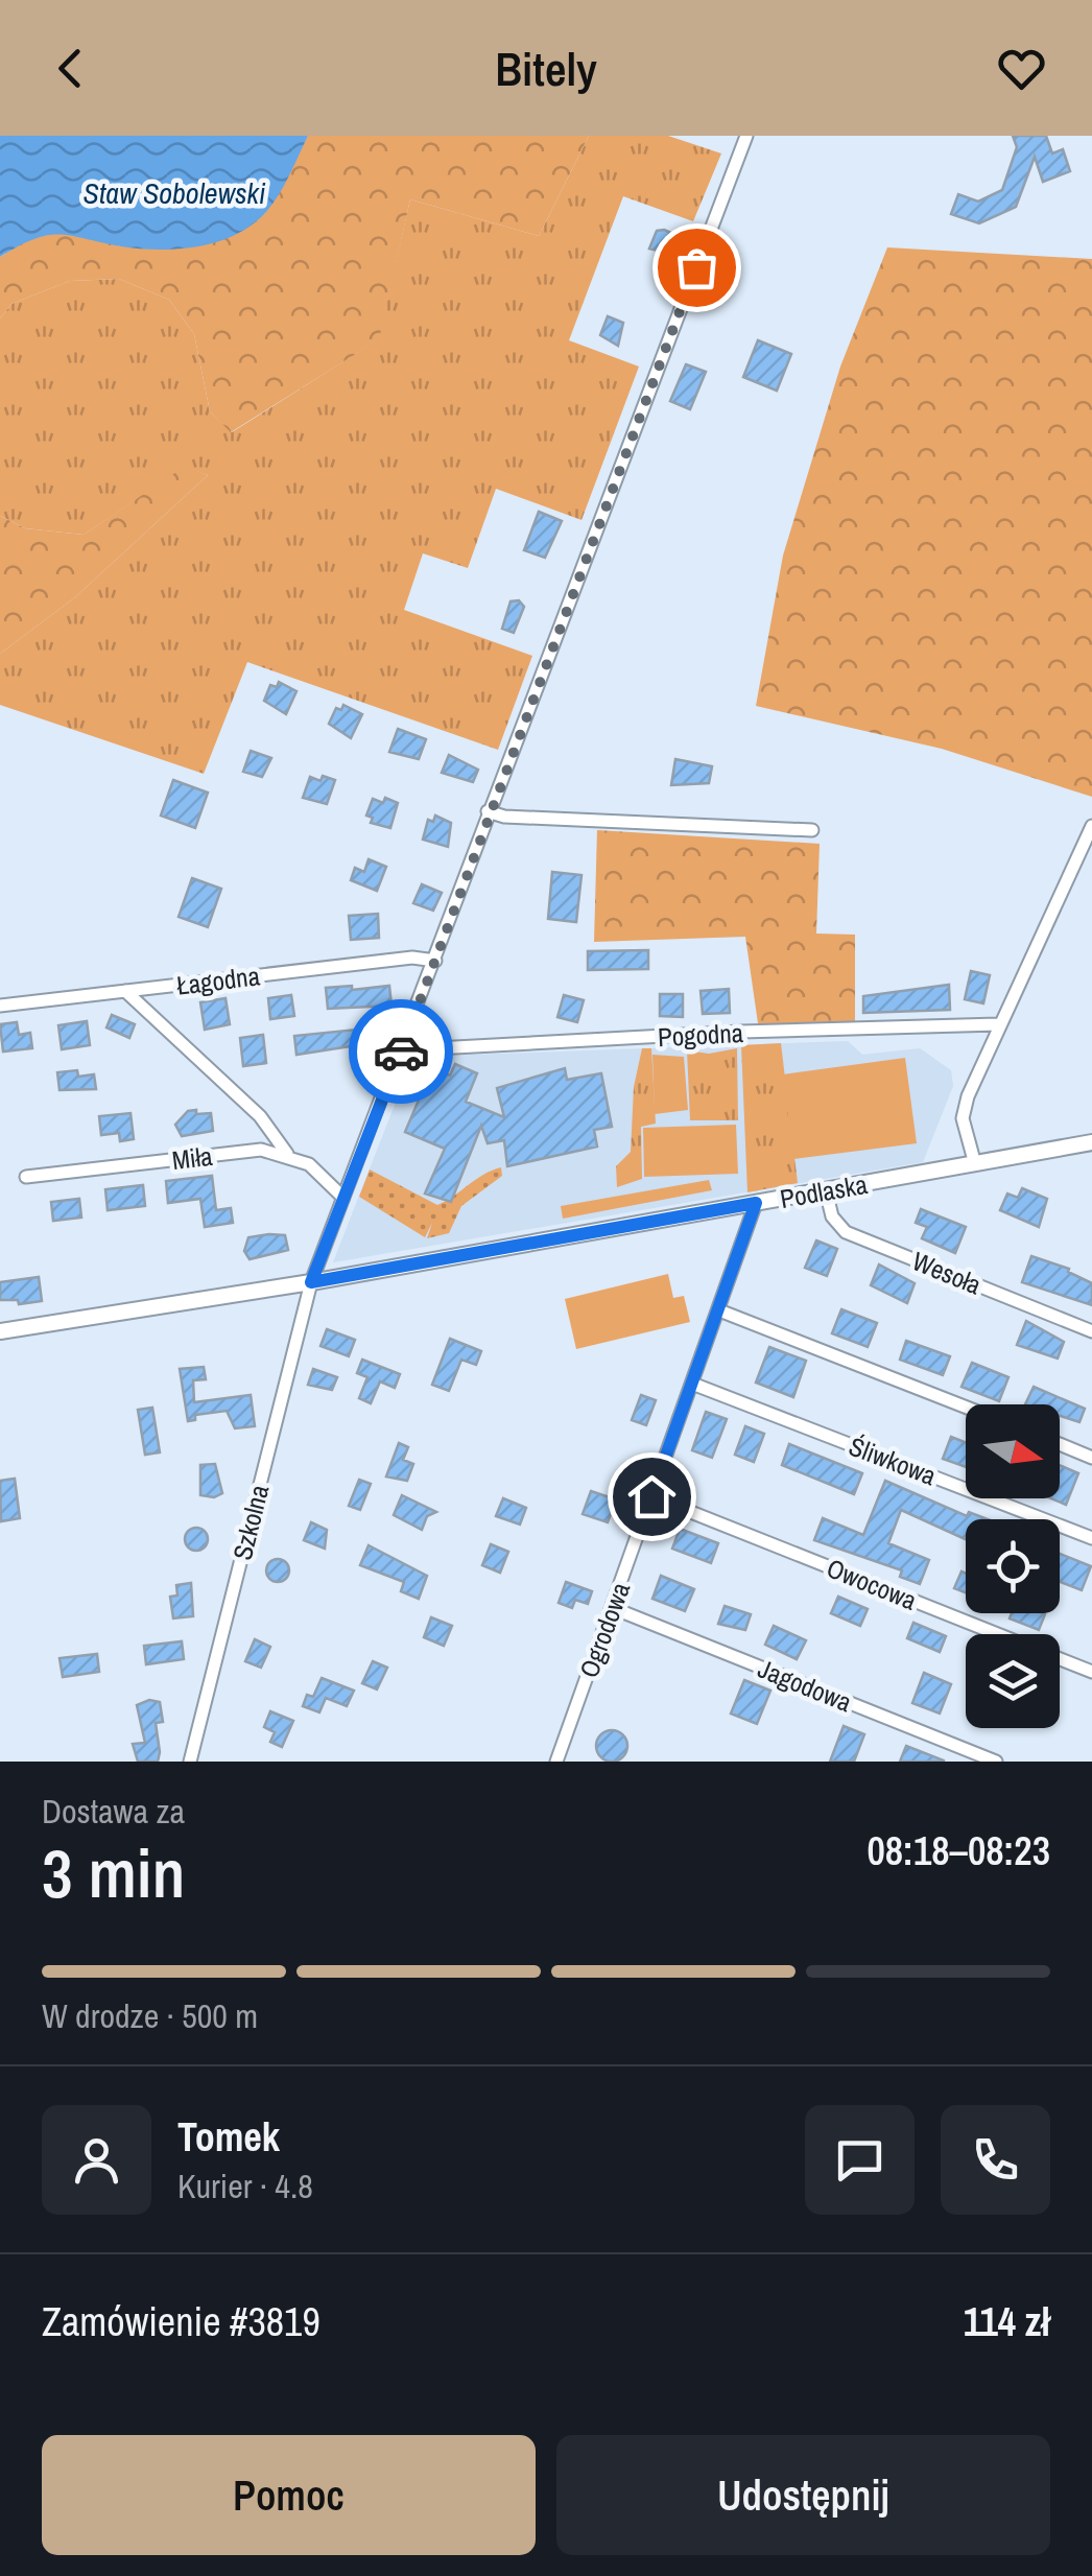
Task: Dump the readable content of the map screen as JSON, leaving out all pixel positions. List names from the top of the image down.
{
  "streets": {
    "street": [
      "Łagodna",
      "Pogodna",
      "Miła",
      "Podlaska",
      "Wesoła",
      "Śliwkowa",
      "Szkolna",
      "Owocowa",
      "Ogrodowa",
      "Jagodowa"
    ]
  },
  "crossings": [
    ["Łagodna", "Szkolna"],
    ["Pogodna", "Szkolna"],
    ["Podlaska", "Wesoła"],
    ["Podlaska", "Szkolna"],
    ["Podlaska", "Ogrodowa"],
    ["Śliwkowa", "Ogrodowa"],
    ["Owocowa", "Ogrodowa"],
    ["Ogrodowa", "Jagodowa"]
  ],
  "water": ["Staw Sobolewski"],
  "north": "right",
  "page": {
    "header": "Bitely",
    "heading": ["3 min", "Dostawa za", "08:18–08:23"],
    "panel": [
      "Tomek",
      "Kurier · 4.8",
      "Zamówienie #3819",
      "114 zł"
    ],
    "bar": "W drodze · 500 m",
    "buttons": ["Pomoc", "Udostępnij"]
  }
}
